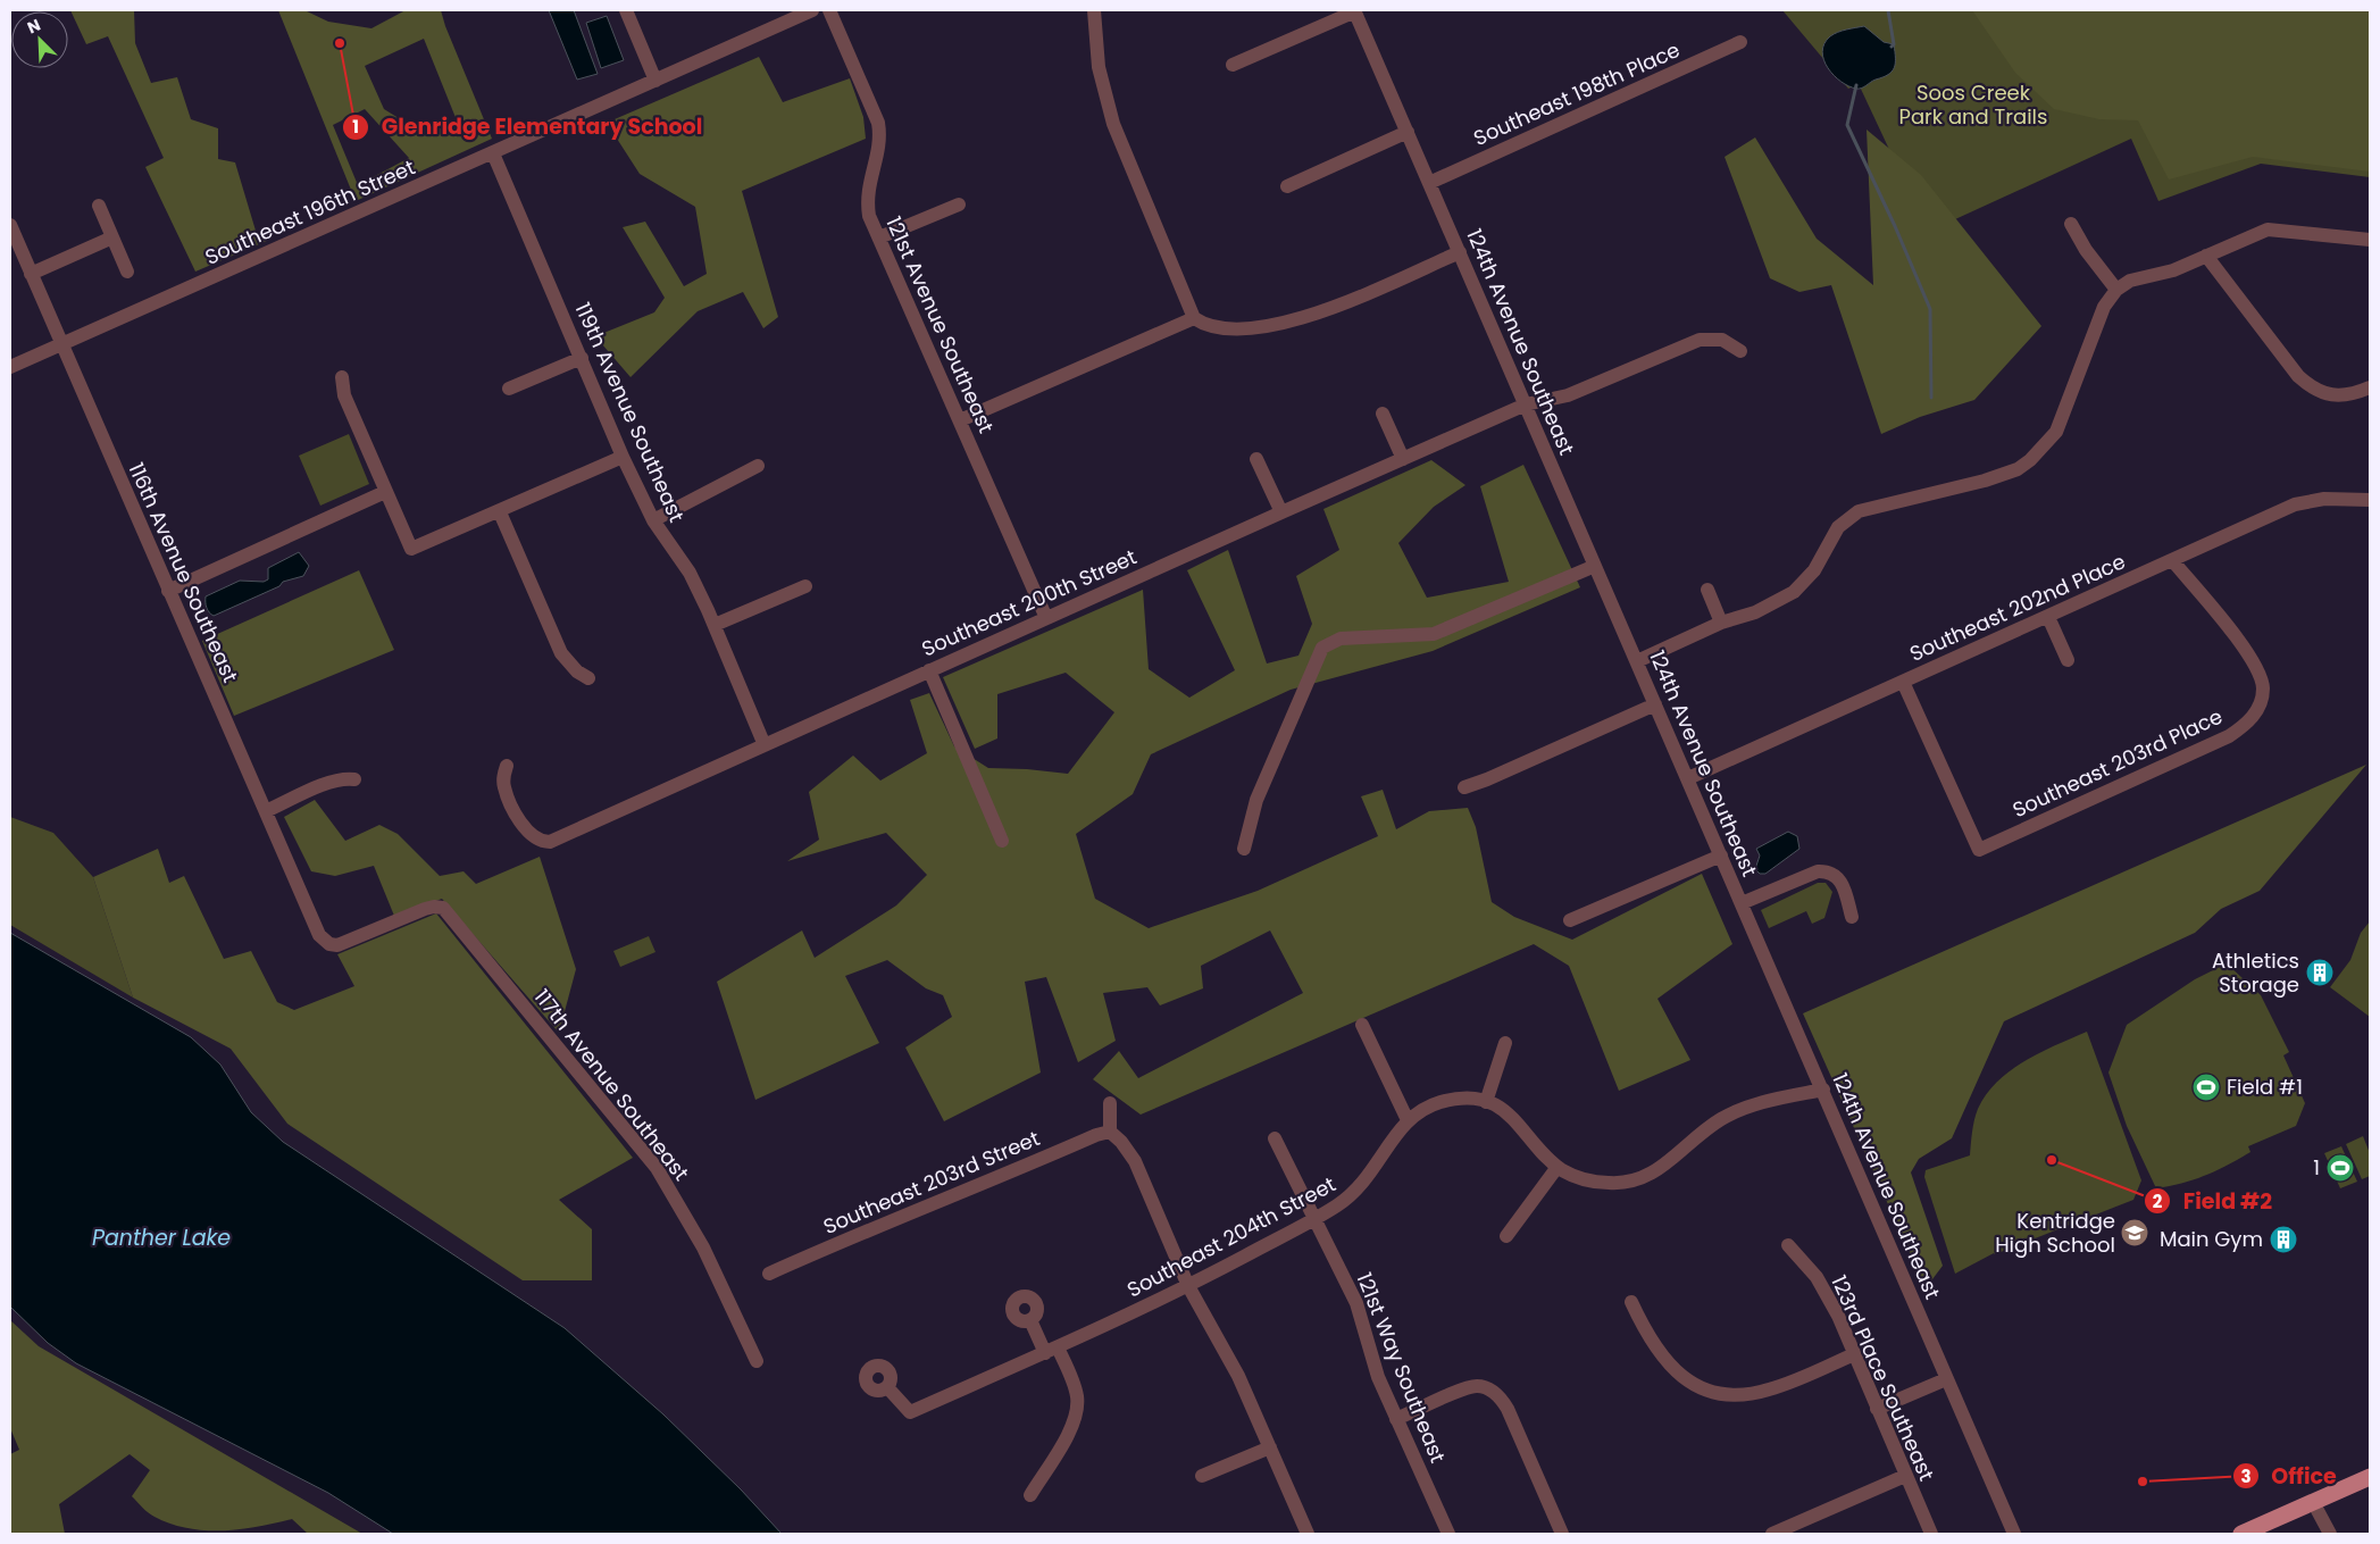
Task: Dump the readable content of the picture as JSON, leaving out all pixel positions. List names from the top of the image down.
{
  "streets": {
    "street": [
      "Southeast 198th Place",
      "Southeast 196th Street",
      "121st Avenue Southeast",
      "124th Avenue Southeast",
      "119th Avenue Southeast",
      "116th Avenue Southeast",
      "Southeast 200th Street",
      "Southeast 202nd Place",
      "Southeast 203rd Place",
      "117th Avenue Southeast",
      "Southeast 203rd Street",
      "Southeast 204th Street",
      "121st Way Southeast",
      "123rd Place Southeast"
    ]
  },
  "crossings": [
    ["Southeast 198th Place", "124th Avenue Southeast"],
    ["Southeast 196th Street", "119th Avenue Southeast"],
    ["Southeast 196th Street", "116th Avenue Southeast"],
    ["121st Avenue Southeast", "Southeast 200th Street"],
    ["124th Avenue Southeast", "Southeast 200th Street"],
    ["124th Avenue Southeast", "Southeast 202nd Place"],
    ["124th Avenue Southeast", "Southeast 204th Street"],
    ["119th Avenue Southeast", "Southeast 200th Street"],
    ["116th Avenue Southeast", "117th Avenue Southeast"],
    ["Southeast 202nd Place", "Southeast 203rd Place"],
    ["Southeast 204th Street", "121st Way Southeast"]
  ],
  "water": ["Panther Lake"],
  "parks": ["Soos Creek Park and Trails"],
  "places": {
    "other": ["Glenridge Elementary School", "Field #2", "Office"],
    "building": ["Athletics Storage", "Main Gym"],
    "sports": ["Field #1", "1"],
    "school or university": ["Kentridge High School"]
  },
  "north": "top left"
}
